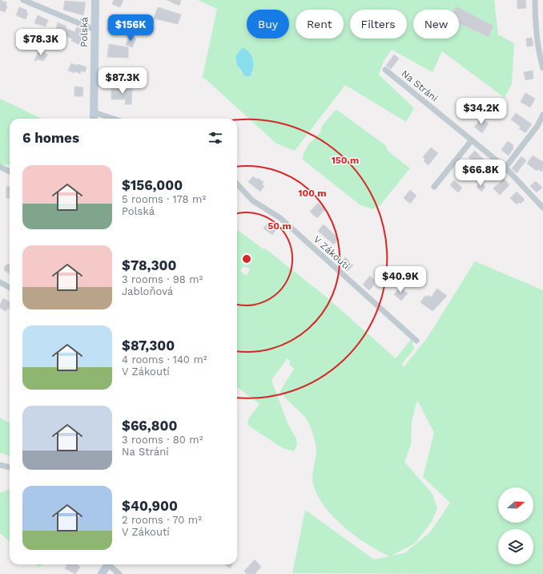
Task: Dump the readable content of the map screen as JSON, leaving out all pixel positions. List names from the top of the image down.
{
  "streets": {
    "street": ["Polská", "Na Stráni", "V Zákoutí"]
  },
  "north": "right",
  "page": {
    "chip": [
      "Buy",
      "Rent",
      "Filters",
      "New"
    ],
    "price": [
      "$156K",
      "$78.3K",
      "$87.3K",
      "$34.2K",
      "$66.8K",
      "$40.9K"
    ],
    "heading": "6 homes",
    "list": [
      {
        "name": "$156,000",
        "note": "5 rooms · 178 m² · Polská"
      },
      {
        "name": "$78,300",
        "note": "3 rooms · 98 m² · Jabloňová"
      },
      {
        "name": "$87,300",
        "note": "4 rooms · 140 m² · V Zákoutí"
      },
      {
        "name": "$66,800",
        "note": "3 rooms · 80 m² · Na Stráni"
      },
      {
        "name": "$40,900",
        "note": "2 rooms · 70 m² · V Zákoutí"
      }
    ]
  },
  "rings": ["150 m", "100 m", "50 m"]
}
